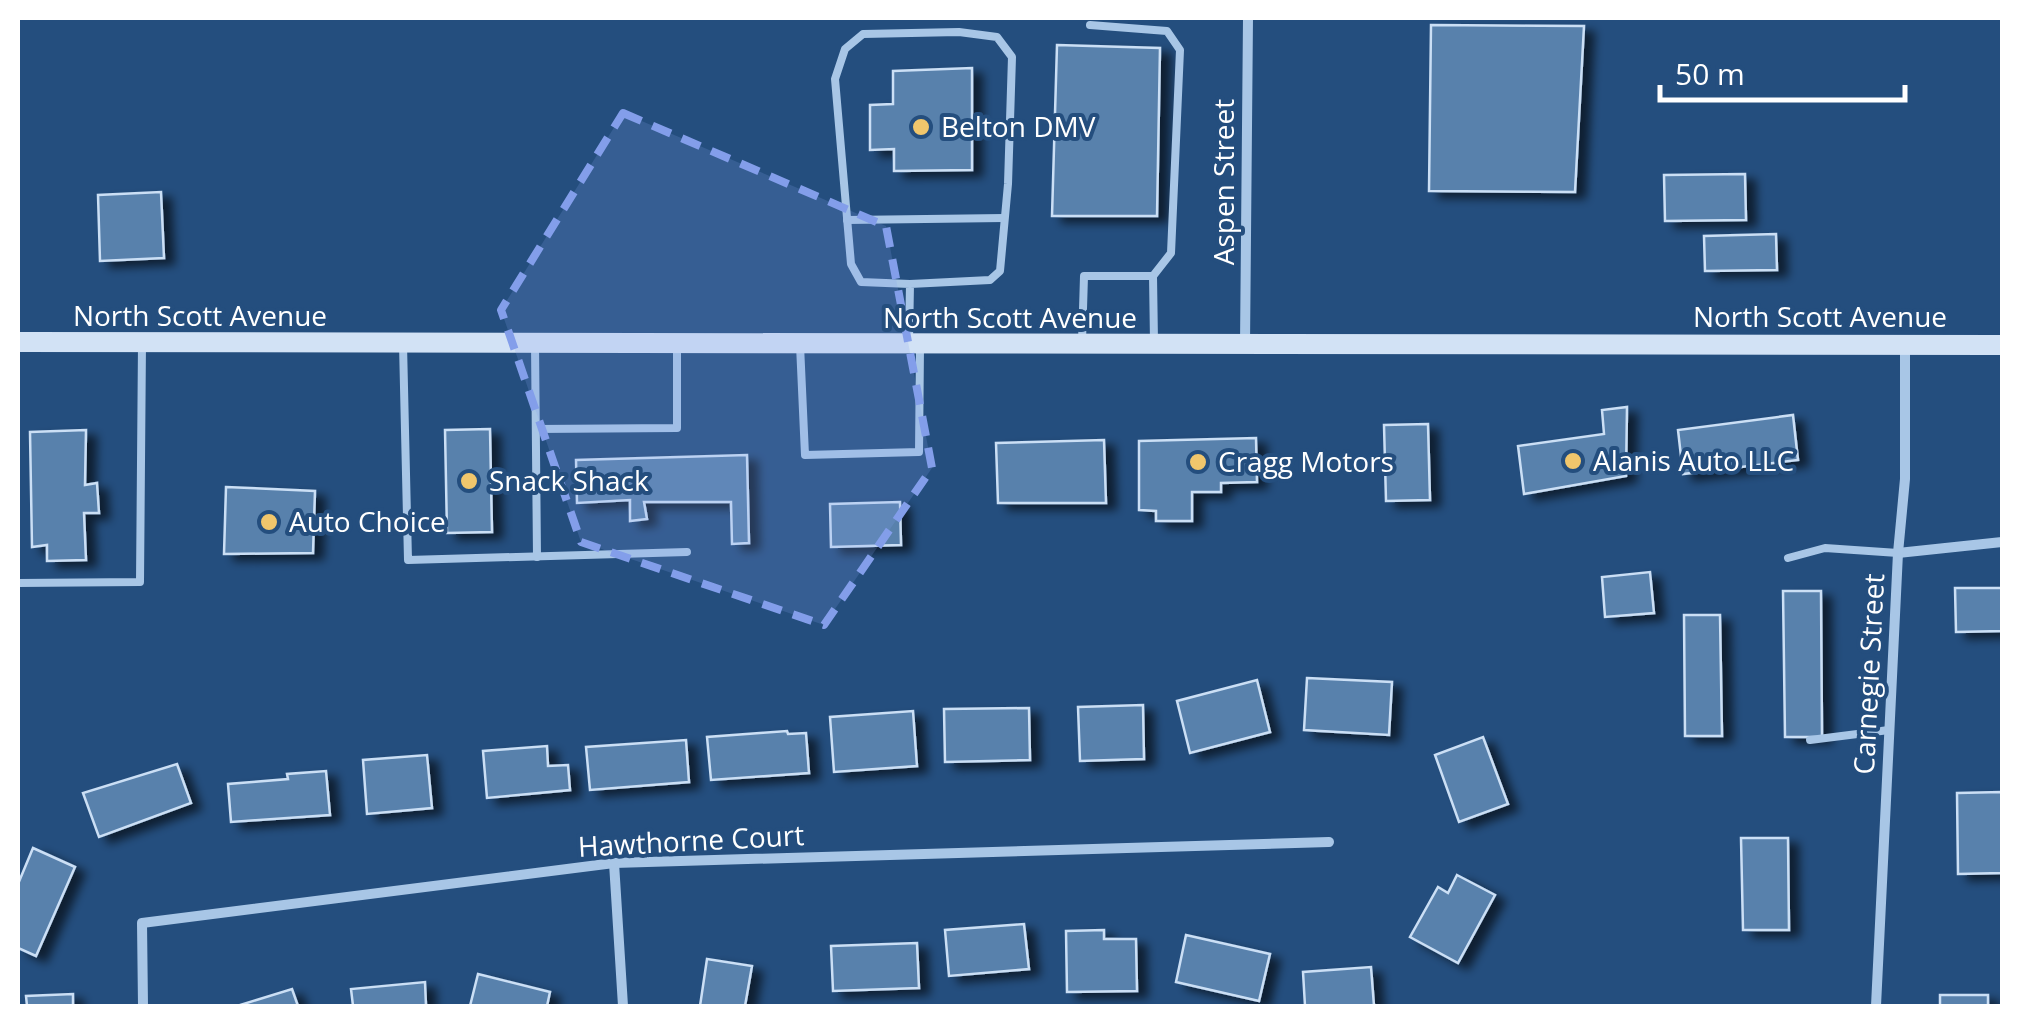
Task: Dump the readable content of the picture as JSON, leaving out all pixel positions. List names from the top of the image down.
{
  "streets": {
    "main road": ["North Scott Avenue"],
    "street": ["Aspen Street", "Carnegie Street", "Hawthorne Court"]
  },
  "crossings": [
    ["Aspen Street", "North Scott Avenue"],
    ["North Scott Avenue", "Carnegie Street"]
  ],
  "places": [
    "Belton DMV",
    "Alanis Auto LLC",
    "Cragg Motors",
    "Snack Shack",
    "Auto Choice"
  ],
  "scale_bar": "50 m"
}
